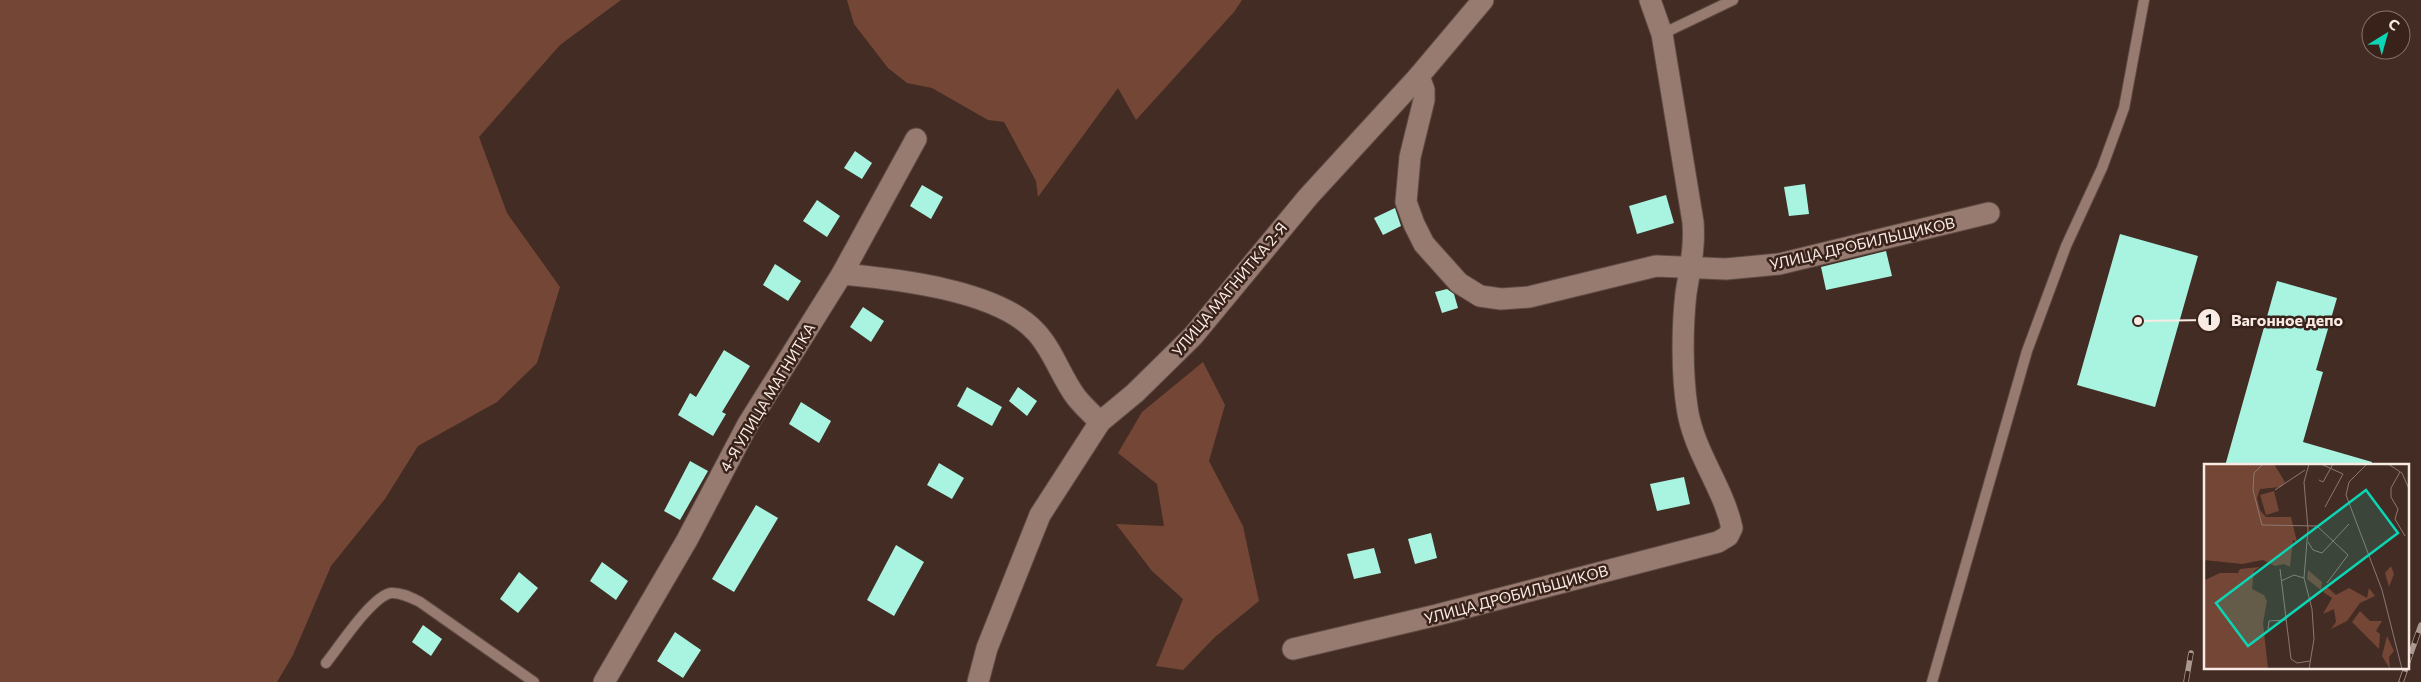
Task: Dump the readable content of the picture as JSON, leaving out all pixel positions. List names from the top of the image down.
{
  "streets": {
    "street": ["УЛИЦА ДРОБИЛЬЩИКОВ", "УЛИЦА МАГНИТКА 2-Я", "4-Я УЛИЦА МАГНИТКА"]
  },
  "crossings": [
    ["УЛИЦА ДРОБИЛЬЩИКОВ", "УЛИЦА МАГНИТКА 2-Я"]
  ],
  "places": ["Вагонное депо"],
  "north": "top right"
}
